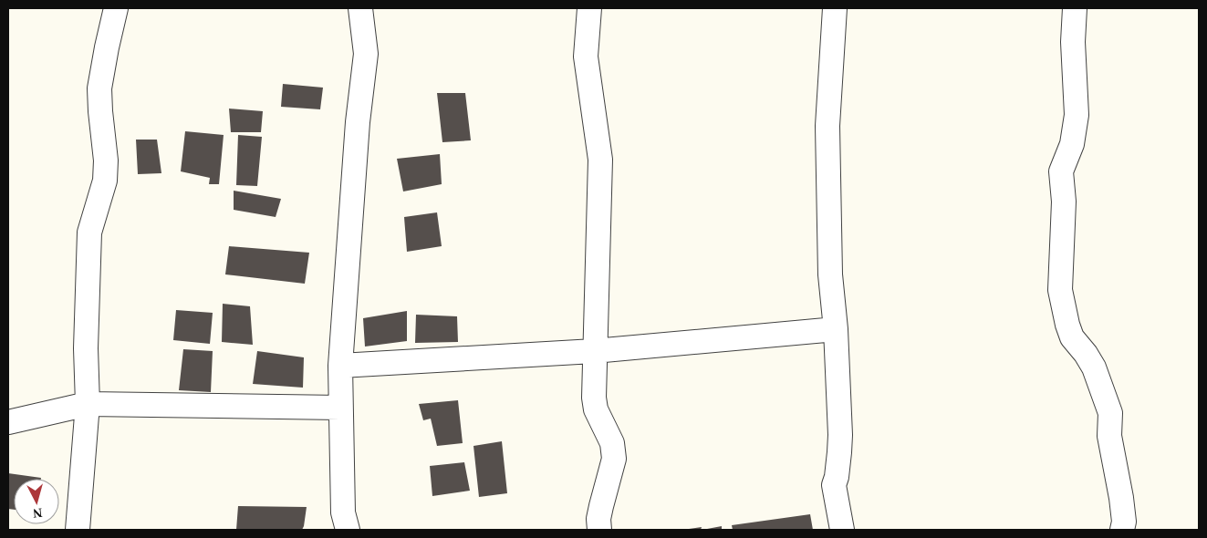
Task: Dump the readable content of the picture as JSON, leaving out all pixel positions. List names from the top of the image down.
{
  "north": "bottom"
}
